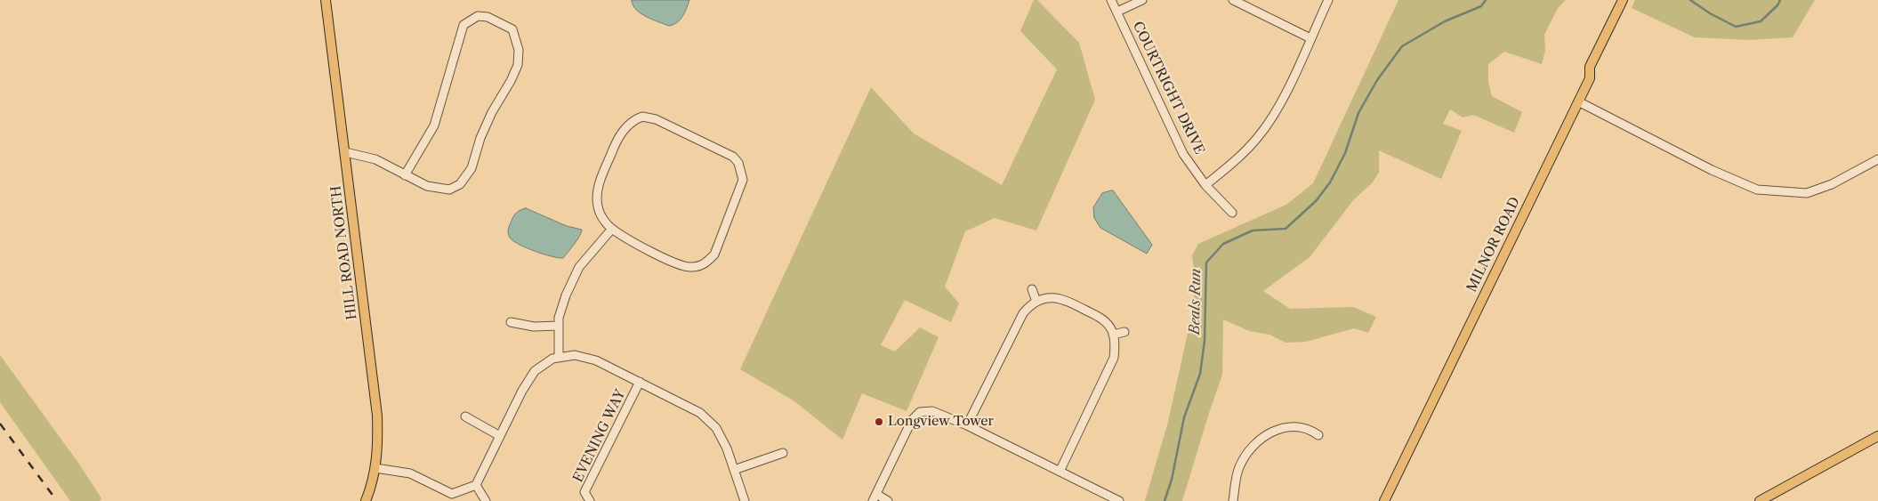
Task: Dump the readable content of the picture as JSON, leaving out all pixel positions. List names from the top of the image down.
{
  "streets": {
    "main road": ["MILNOR ROAD", "HILL ROAD NORTH"],
    "street": ["COURTRIGHT DRIVE", "EVENING WAY"]
  },
  "water": ["Beals Run"],
  "places": ["Longview Tower"]
}
